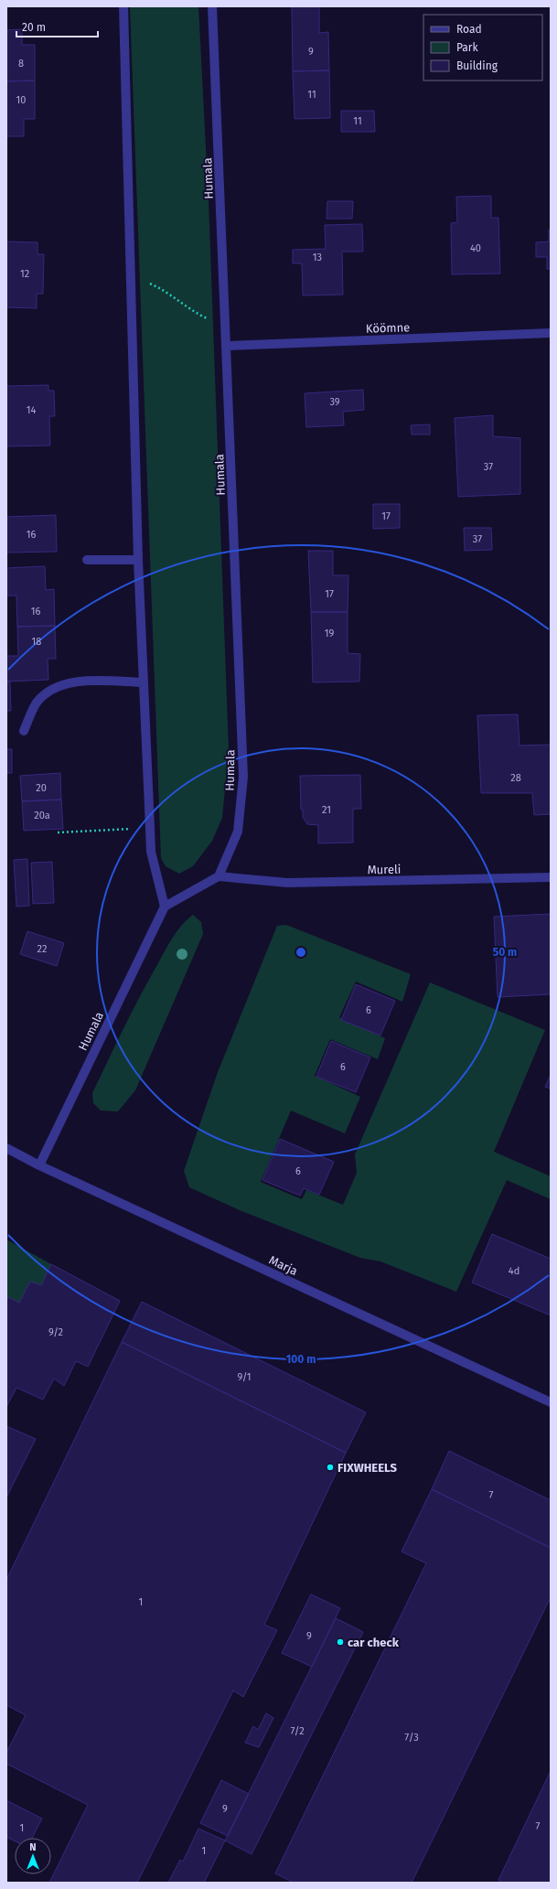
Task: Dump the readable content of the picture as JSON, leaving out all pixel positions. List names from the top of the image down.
{
  "streets": {
    "street": [
      "Humala",
      "Köömne",
      "Mureli",
      "Marja"
    ]
  },
  "crossings": [
    ["Humala", "Köömne"],
    ["Humala", "Mureli"],
    ["Humala", "Marja"]
  ],
  "places": ["FIXWHEELS", "car check"],
  "house_numbers": [
    "9",
    "8",
    "11",
    "10",
    "11",
    "40",
    "13",
    "12",
    "39",
    "14",
    "37",
    "17",
    "16",
    "37",
    "17",
    "16",
    "19",
    "18",
    "28",
    "20",
    "21",
    "20a",
    "22",
    "6",
    "6",
    "6",
    "4d",
    "9/2",
    "9/1",
    "7",
    "1",
    "9",
    "7/2",
    "7/3",
    "9",
    "7",
    "1",
    "1"
  ],
  "legend": ["Road", "Park", "Building"],
  "scale_bar": "20 m",
  "north": "top",
  "rings": ["50 m", "100 m"]
}
